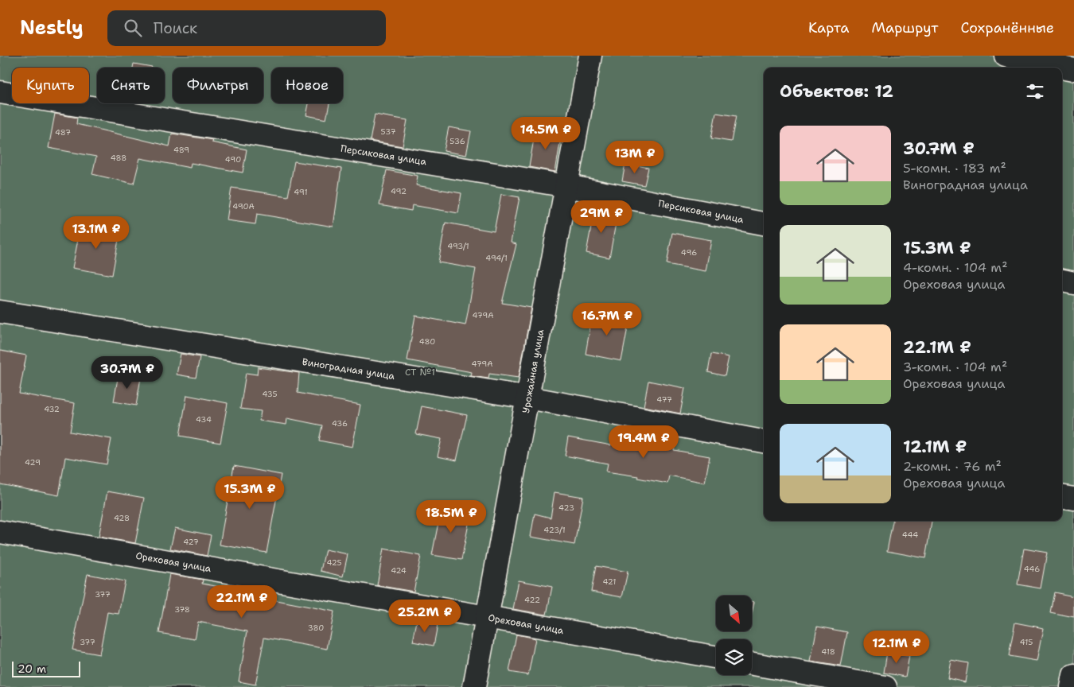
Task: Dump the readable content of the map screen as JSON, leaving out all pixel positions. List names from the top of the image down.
{
  "streets": {
    "street": [
      "Персиковая улица",
      "Виноградная улица",
      "Урожайная улица",
      "Ореховая улица"
    ]
  },
  "crossings": [
    ["Персиковая улица", "Урожайная улица"],
    ["Виноградная улица", "Урожайная улица"],
    ["Урожайная улица", "Ореховая улица"]
  ],
  "parks": ["СТ №1"],
  "house_numbers": [
    "537",
    "487",
    "536",
    "489",
    "488",
    "490",
    "492",
    "491",
    "490А",
    "493/1",
    "496",
    "494/1",
    "479А",
    "480",
    "479А",
    "435",
    "477",
    "432",
    "434",
    "436",
    "429",
    "423",
    "428",
    "423/1",
    "444",
    "427",
    "425",
    "446",
    "424",
    "421",
    "377",
    "422",
    "378",
    "380",
    "377",
    "415",
    "418"
  ],
  "scale_bar": "20 m",
  "north": "bottom right",
  "page": {
    "header": "Nestly",
    "search": "Поиск",
    "nav": ["Карта", "Маршрут", "Сохранённые"],
    "chip": [
      "Купить",
      "Снять",
      "Фильтры",
      "Новое"
    ],
    "heading": "Объектов: 12",
    "list": [
      {
        "name": "30.7M ₽",
        "note": "5-комн. · 183 m² · Виноградная улица"
      },
      {
        "name": "15.3M ₽",
        "note": "4-комн. · 104 m² · Ореховая улица"
      },
      {
        "name": "22.1M ₽",
        "note": "3-комн. · 104 m² · Ореховая улица"
      },
      {
        "name": "12.1M ₽",
        "note": "2-комн. · 76 m² · Ореховая улица"
      }
    ],
    "price": [
      "14.5M ₽",
      "13M ₽",
      "29M ₽",
      "13.1M ₽",
      "16.7M ₽",
      "30.7M ₽",
      "19.4M ₽",
      "15.3M ₽",
      "18.5M ₽",
      "22.1M ₽",
      "25.2M ₽",
      "12.1M ₽"
    ],
    "scale": "20 m"
  }
}
